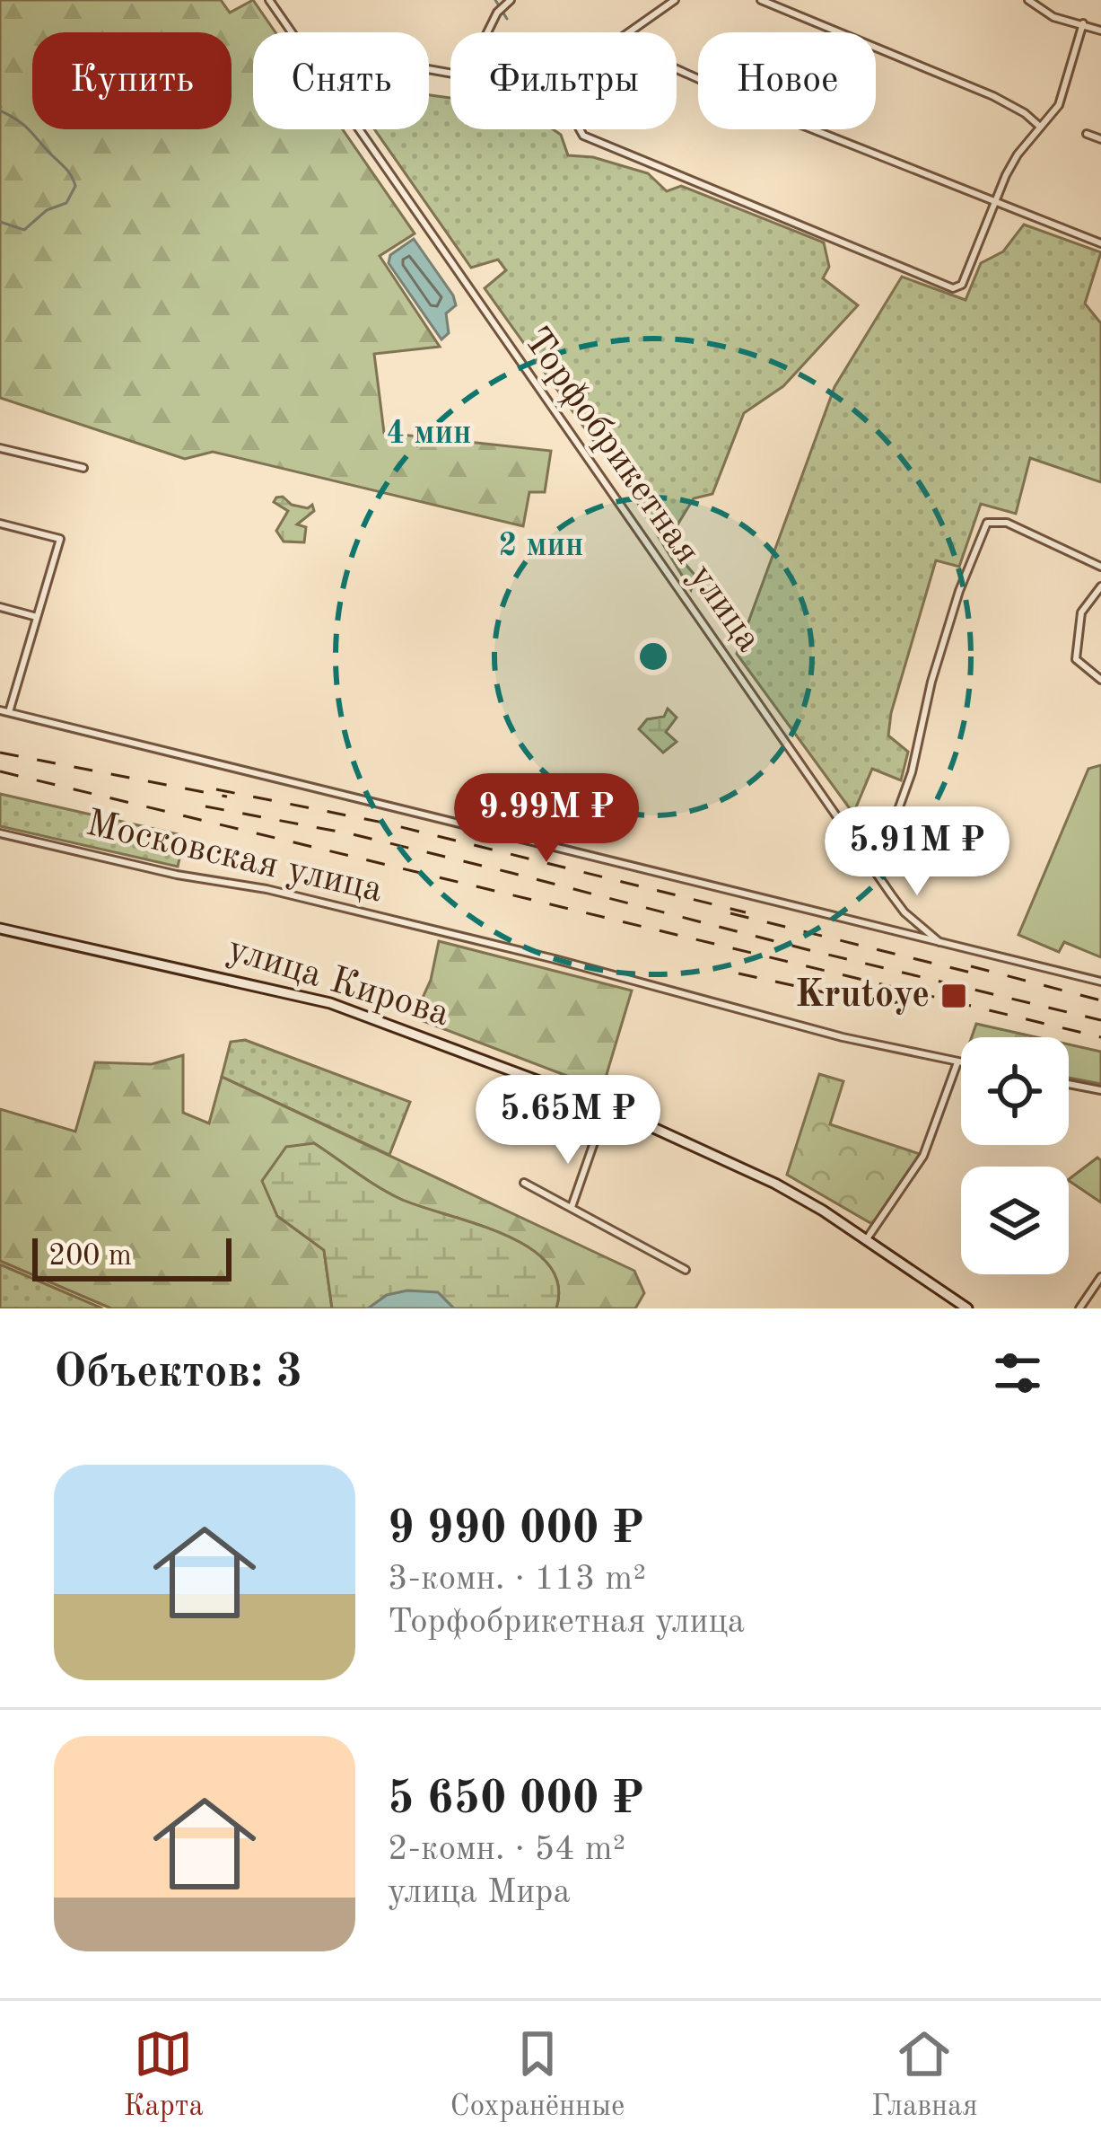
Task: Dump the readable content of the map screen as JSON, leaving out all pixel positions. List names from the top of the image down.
{
  "streets": {
    "street": ["Торфобрикетная улица", "Московская улица", "улица Кирова"]
  },
  "places": {
    "transit": ["Krutoye"]
  },
  "scale_bar": "200 m",
  "page": {
    "chip": [
      "Купить",
      "Снять",
      "Фильтры",
      "Новое"
    ],
    "price": ["9.99M ₽", "5.91M ₽", "5.65M ₽"],
    "scale": "200 m",
    "heading": "Объектов: 3",
    "list": [
      {
        "name": "9 990 000 ₽",
        "note": "3-комн. · 113 m² · Торфобрикетная улица"
      },
      {
        "name": "5 650 000 ₽",
        "note": "2-комн. · 54 m² · улица Мира"
      }
    ],
    "tabs": ["Карта", "Сохранённые", "Главная"]
  },
  "rings": ["4 мин", "2 мин"]
}
